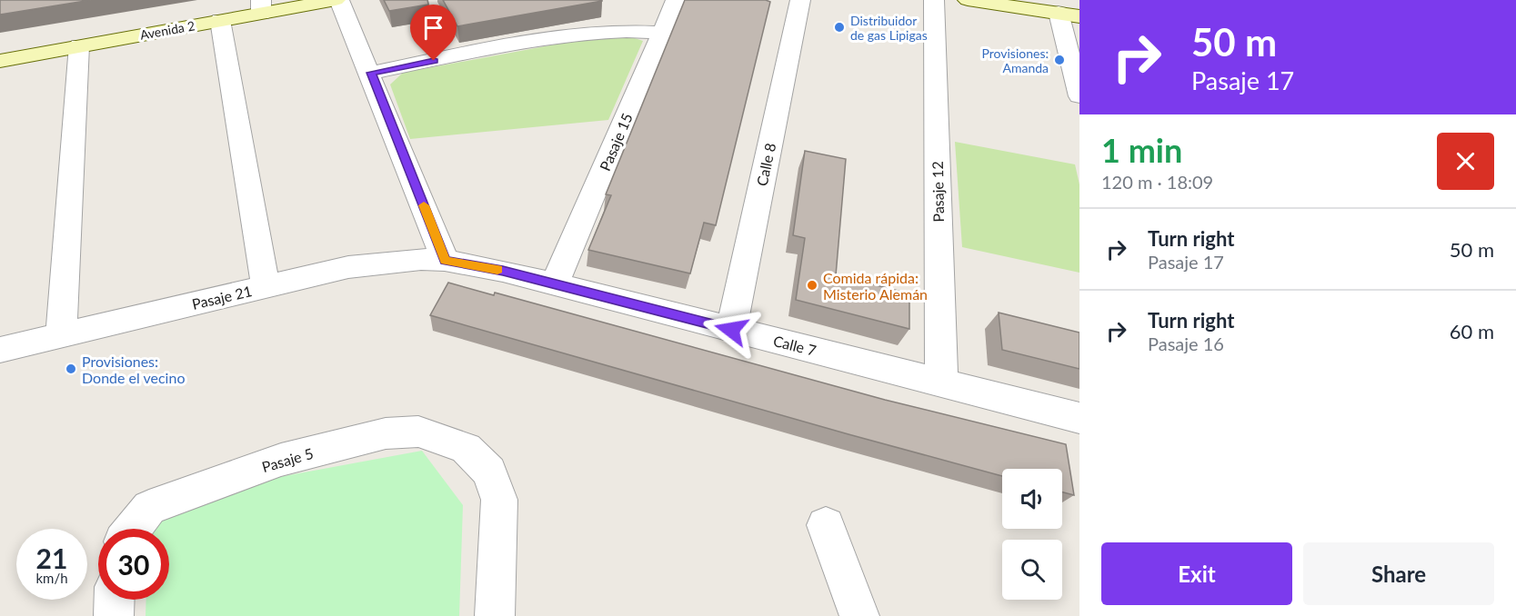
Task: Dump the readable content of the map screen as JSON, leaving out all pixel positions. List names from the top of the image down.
{
  "streets": {
    "street": [
      "Avenida 2",
      "Pasaje 15",
      "Calle 8",
      "Pasaje 12",
      "Pasaje 21",
      "Calle 7",
      "Pasaje 5"
    ]
  },
  "crossings": [
    ["Pasaje 15", "Calle 7"],
    ["Calle 8", "Calle 7"],
    ["Pasaje 12", "Calle 7"],
    ["Pasaje 21", "Calle 7"]
  ],
  "places": [
    "Distribuidor de gas Lipigas",
    "Provisiones: Amanda",
    "Comida rápida: Misterio Alemán",
    "Provisiones: Donde el vecino"
  ],
  "page": {
    "turn": ["50 m", "Pasaje 17"],
    "heading": ["1 min", "120 m · 18:09"],
    "list": [
      {
        "name": "Turn right",
        "note": "Pasaje 17",
        "value": "50 m"
      },
      {
        "name": "Turn right",
        "note": "Pasaje 16",
        "value": "60 m"
      }
    ],
    "speed": "21 km/h",
    "limit": "30",
    "buttons": ["Exit", "Share"]
  }
}
